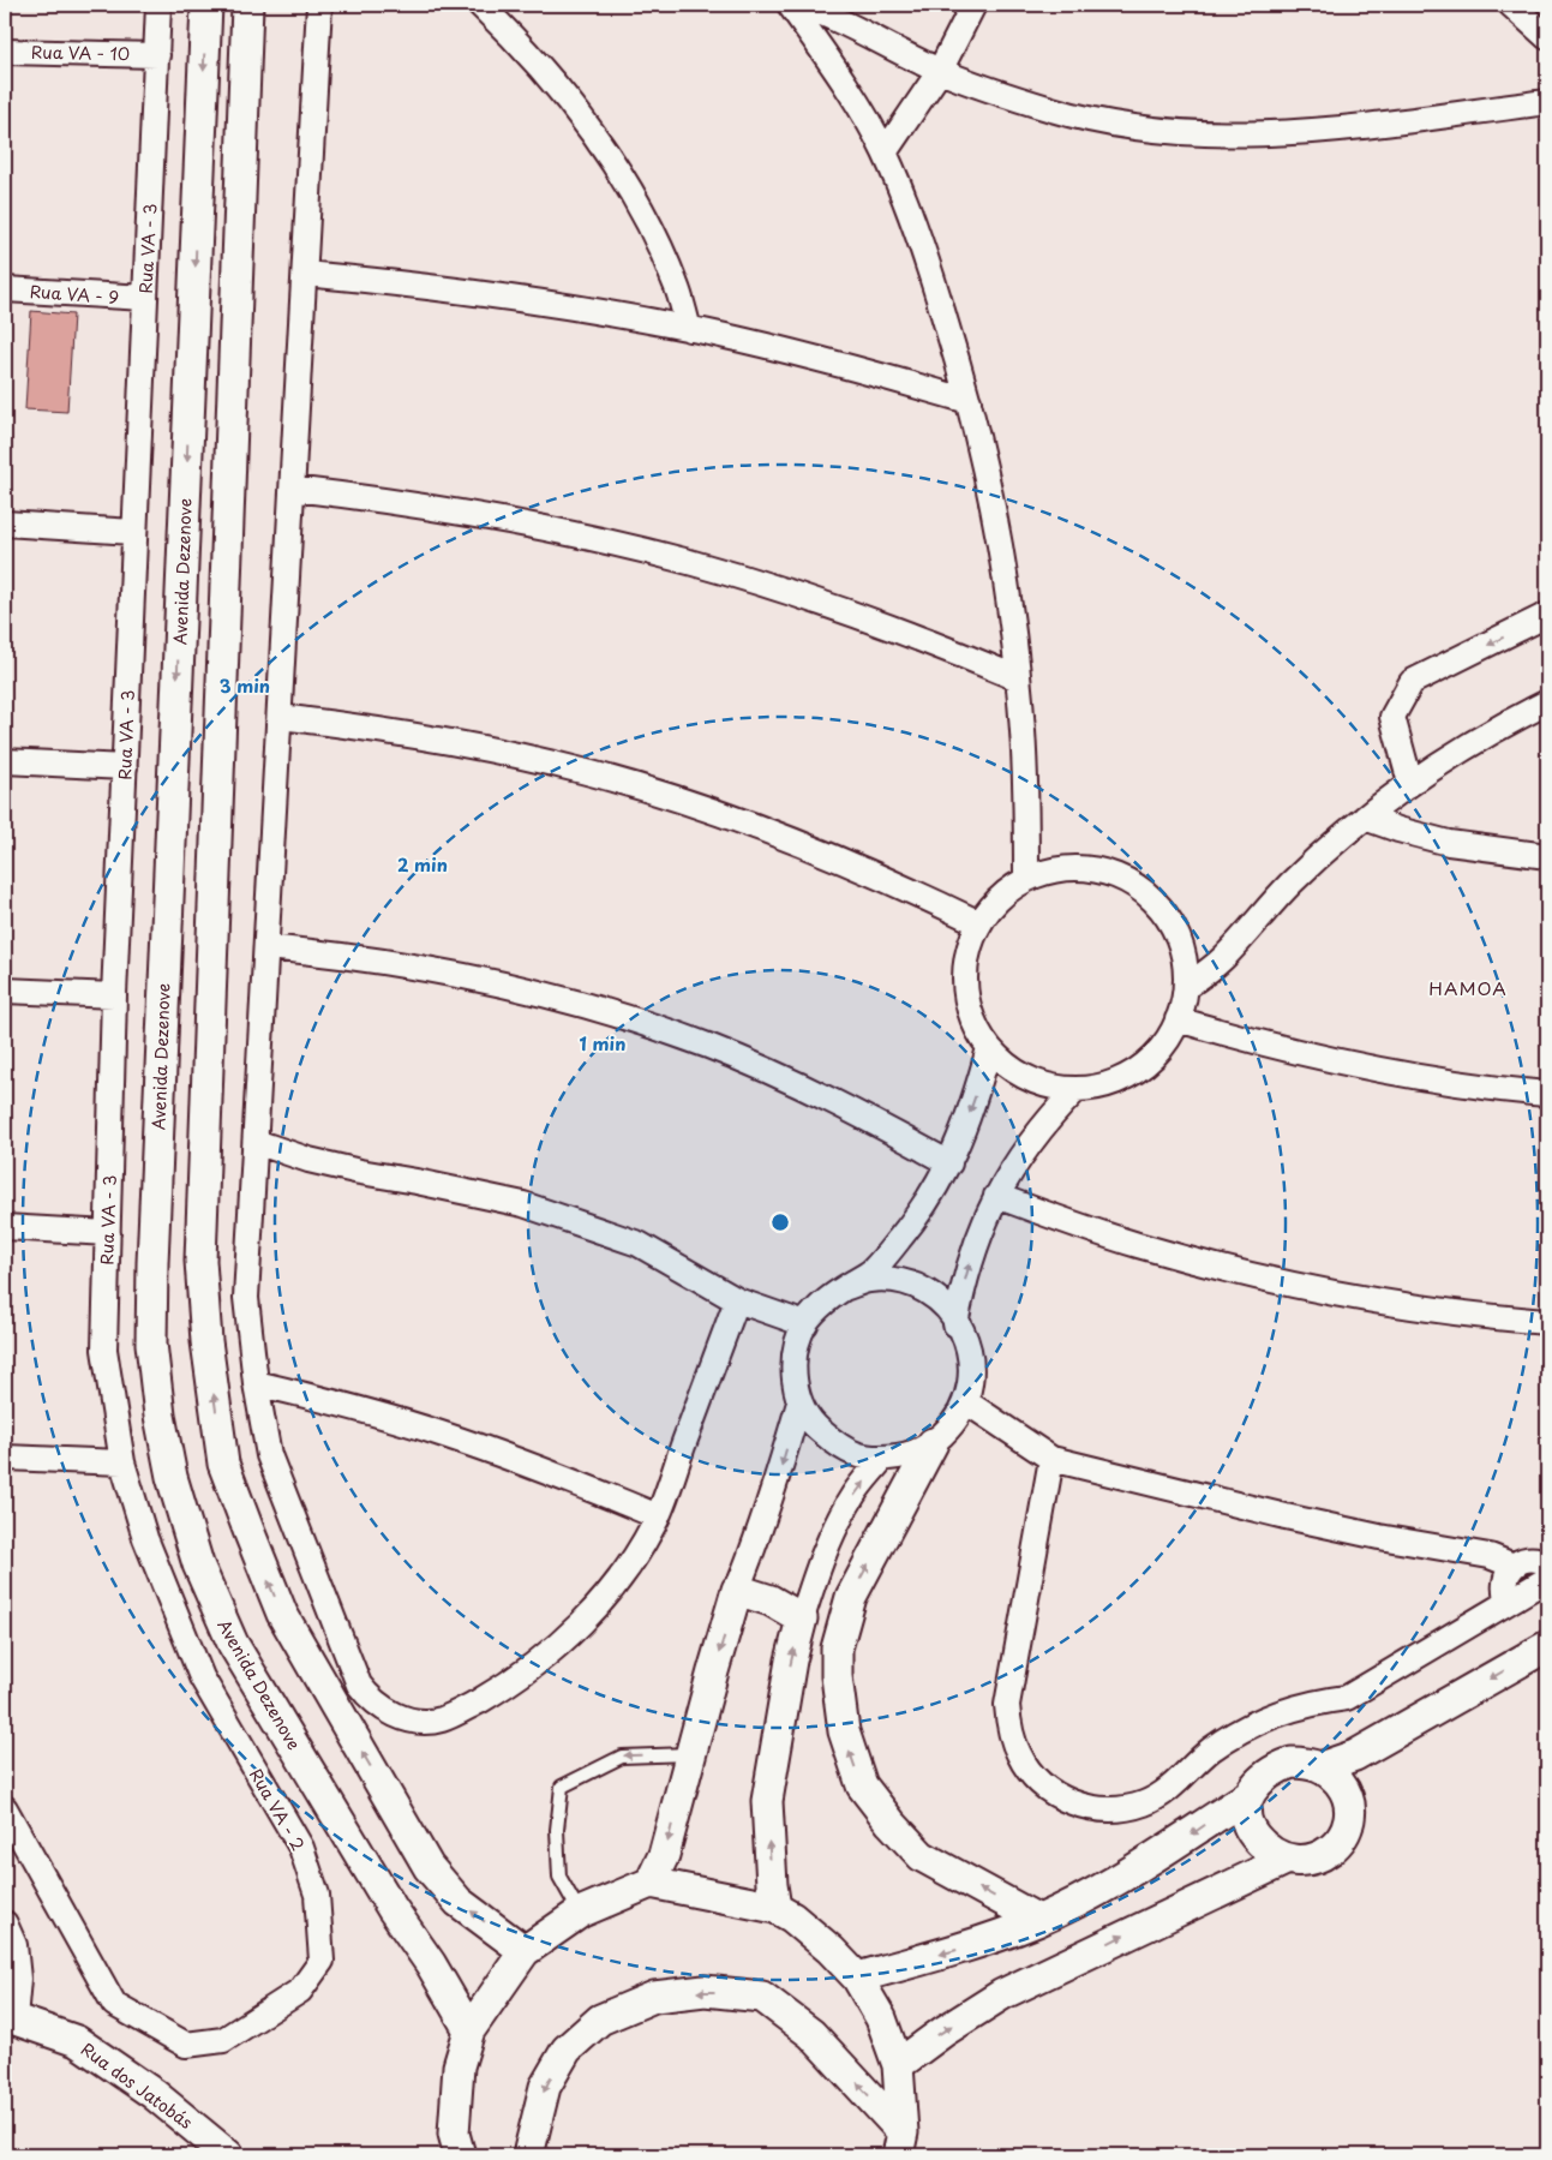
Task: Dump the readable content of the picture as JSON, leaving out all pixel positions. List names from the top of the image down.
{
  "streets": {
    "street": [
      "Rua VA - 10",
      "Rua VA - 3",
      "Rua VA - 9",
      "Avenida Dezenove",
      "Rua VA - 2",
      "Rua dos Jatobás"
    ]
  },
  "crossings": [
    ["Rua VA - 10", "Rua VA - 3"],
    ["Rua VA - 3", "Rua VA - 9"],
    ["Rua VA - 3", "Rua VA - 2"]
  ],
  "districts": ["HAMOA"],
  "rings": ["3 min", "2 min", "1 min"]
}
